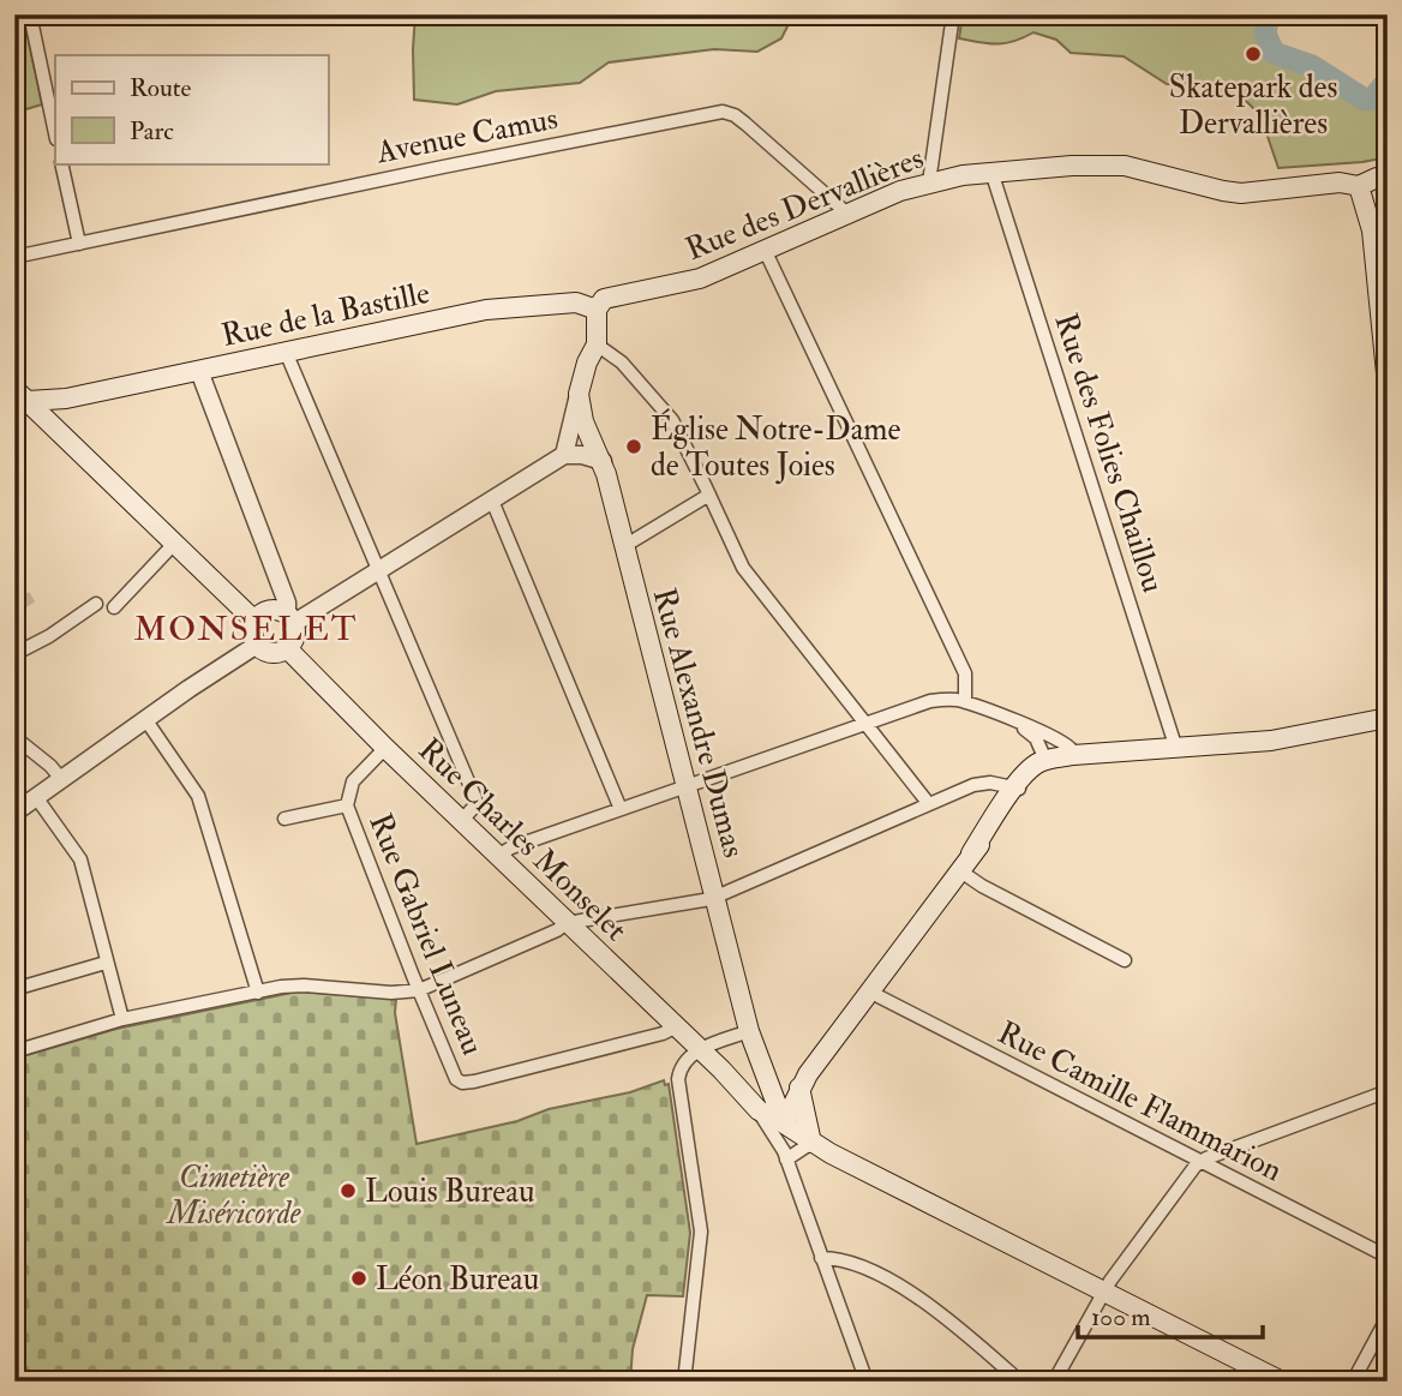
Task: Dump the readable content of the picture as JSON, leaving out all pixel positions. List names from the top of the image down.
{
  "streets": {
    "main road": [
      "Rue des Dervallières",
      "Rue de la Bastille",
      "Rue Alexandre Dumas",
      "Rue Charles Monselet"
    ],
    "street": [
      "Avenue Camus",
      "Rue des Folies Chaillou",
      "Rue Gabriel Luneau",
      "Rue Camille Flammarion"
    ]
  },
  "crossings": [
    ["Avenue Camus", "Rue des Dervallières"],
    ["Rue des Dervallières", "Rue de la Bastille"],
    ["Rue des Dervallières", "Rue des Folies Chaillou"],
    ["Rue Alexandre Dumas", "Rue Charles Monselet"],
    ["Rue Charles Monselet", "Rue Gabriel Luneau"]
  ],
  "districts": ["MONSELET"],
  "parks": ["Cimetière Miséricorde"],
  "places": [
    "Skatepark des Dervallières",
    "Église Notre-Dame de Toutes Joies",
    "Louis Bureau",
    "Léon Bureau"
  ],
  "legend": ["Route", "Parc"],
  "scale_bar": "100 m"
}
